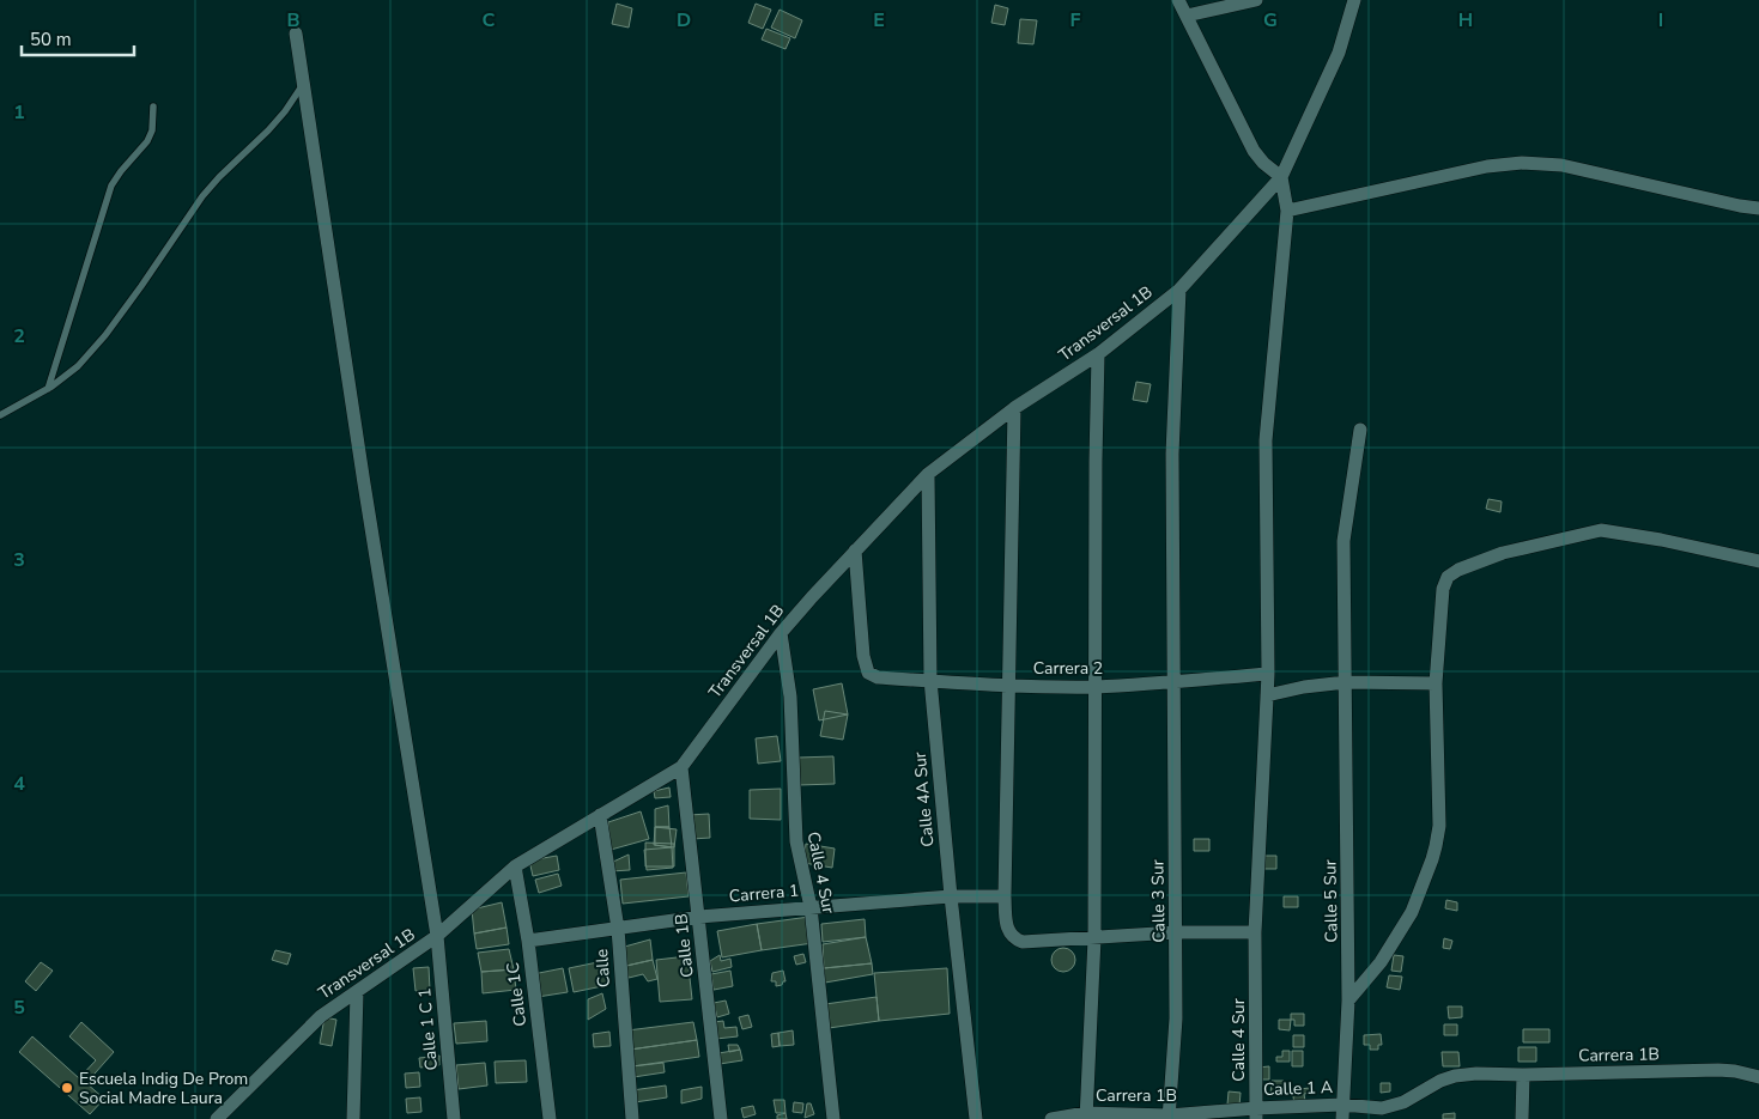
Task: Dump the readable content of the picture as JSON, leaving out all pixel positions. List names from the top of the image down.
{
  "streets": {
    "street": [
      "Transversal 1B",
      "Carrera 2",
      "Calle 4A Sur",
      "Calle 4 Sur",
      "Carrera 1",
      "Calle 3 Sur",
      "Calle 5 Sur",
      "Calle 1B",
      "Calle",
      "Calle 1C",
      "Calle 1 C 1",
      "Carrera 1B",
      "Calle 1 A"
    ]
  },
  "crossings": [
    ["Transversal 1B", "Carrera 2"],
    ["Transversal 1B", "Calle 4A Sur"],
    ["Transversal 1B", "Calle 4 Sur"],
    ["Transversal 1B", "Calle 3 Sur"],
    ["Transversal 1B", "Calle 1B"],
    ["Transversal 1B", "Calle"],
    ["Transversal 1B", "Calle 1C"],
    ["Transversal 1B", "Calle 1 C 1"],
    ["Carrera 2", "Calle 4A Sur"],
    ["Carrera 2", "Calle 4 Sur"],
    ["Carrera 2", "Calle 3 Sur"],
    ["Calle 4A Sur", "Carrera 1"],
    ["Calle 4 Sur", "Carrera 1"],
    ["Calle 4 Sur", "Carrera 1B"],
    ["Calle 4 Sur", "Calle 1 A"],
    ["Carrera 1", "Calle 1B"],
    ["Carrera 1", "Calle"],
    ["Carrera 1", "Calle 1C"],
    ["Calle 3 Sur", "Carrera 1B"],
    ["Calle 5 Sur", "Carrera 1B"],
    ["Calle 5 Sur", "Calle 1 A"],
    ["Carrera 1B", "Calle 1 A"]
  ],
  "places": ["Escuela Indig De Prom Social Madre Laura"],
  "scale_bar": "50 m",
  "grid": {
    "columns": [
      "B",
      "C",
      "D",
      "E",
      "F",
      "G",
      "H",
      "I"
    ],
    "rows": [
      "1",
      "2",
      "3",
      "4",
      "5"
    ]
  }
}
